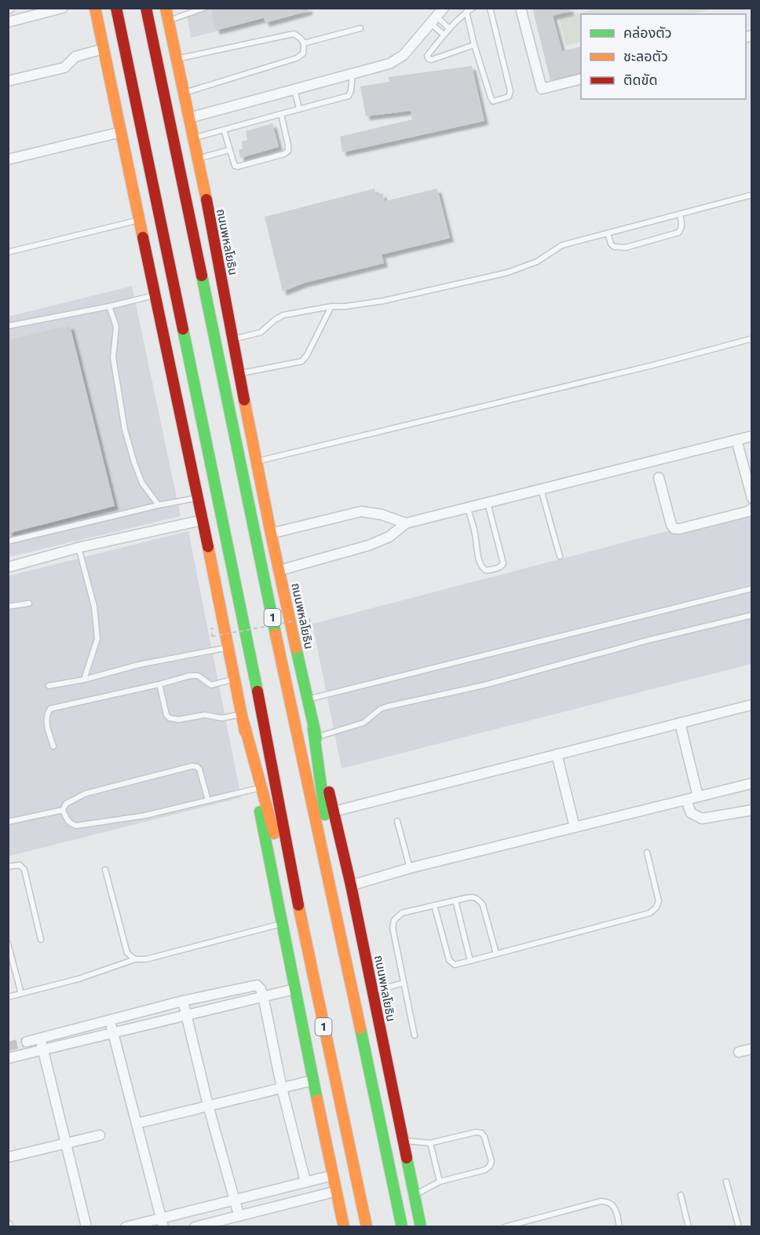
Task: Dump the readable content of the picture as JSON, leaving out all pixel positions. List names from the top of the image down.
{
  "streets": {
    "main road": ["ถนนพหลโยธิน", "1"]
  },
  "legend": ["คล่องตัว", "ชะลอตัว", "ติดขัด"]
}
